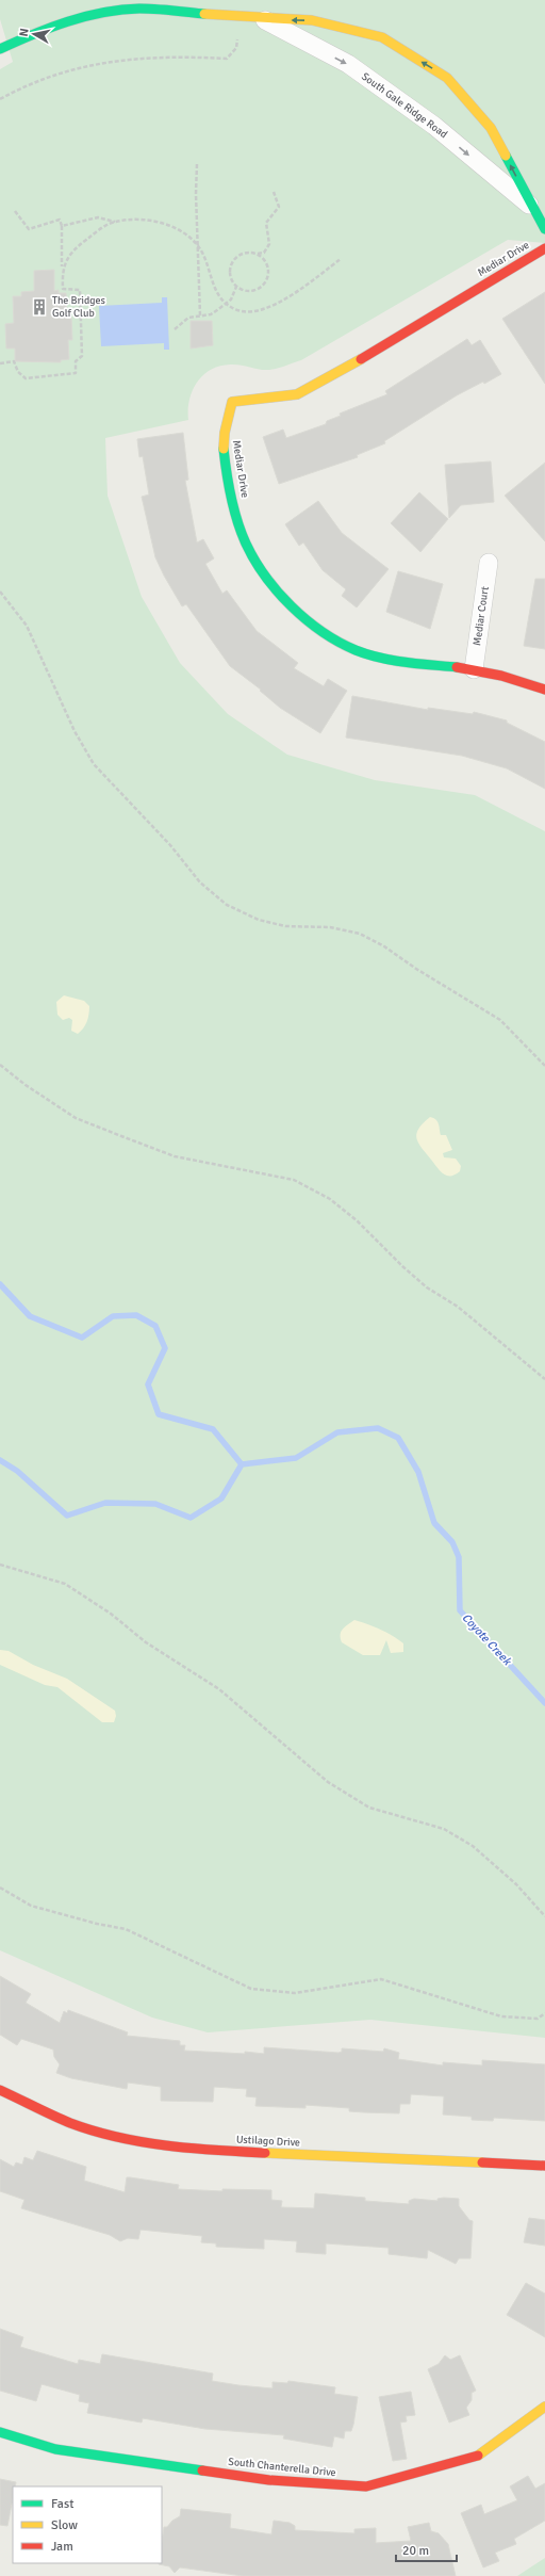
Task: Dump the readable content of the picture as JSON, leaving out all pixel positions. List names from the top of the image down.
{
  "streets": {
    "street": [
      "South Gale Ridge Road",
      "Mediar Drive",
      "Mediar Court",
      "Ustilago Drive",
      "South Chanterella Drive"
    ]
  },
  "crossings": [
    ["Mediar Drive", "Mediar Court"]
  ],
  "water": ["Coyote Creek"],
  "places": {
    "building": ["The Bridges Golf Club"]
  },
  "legend": ["Fast", "Slow", "Jam"],
  "scale_bar": "20 m",
  "north": "left"
}
